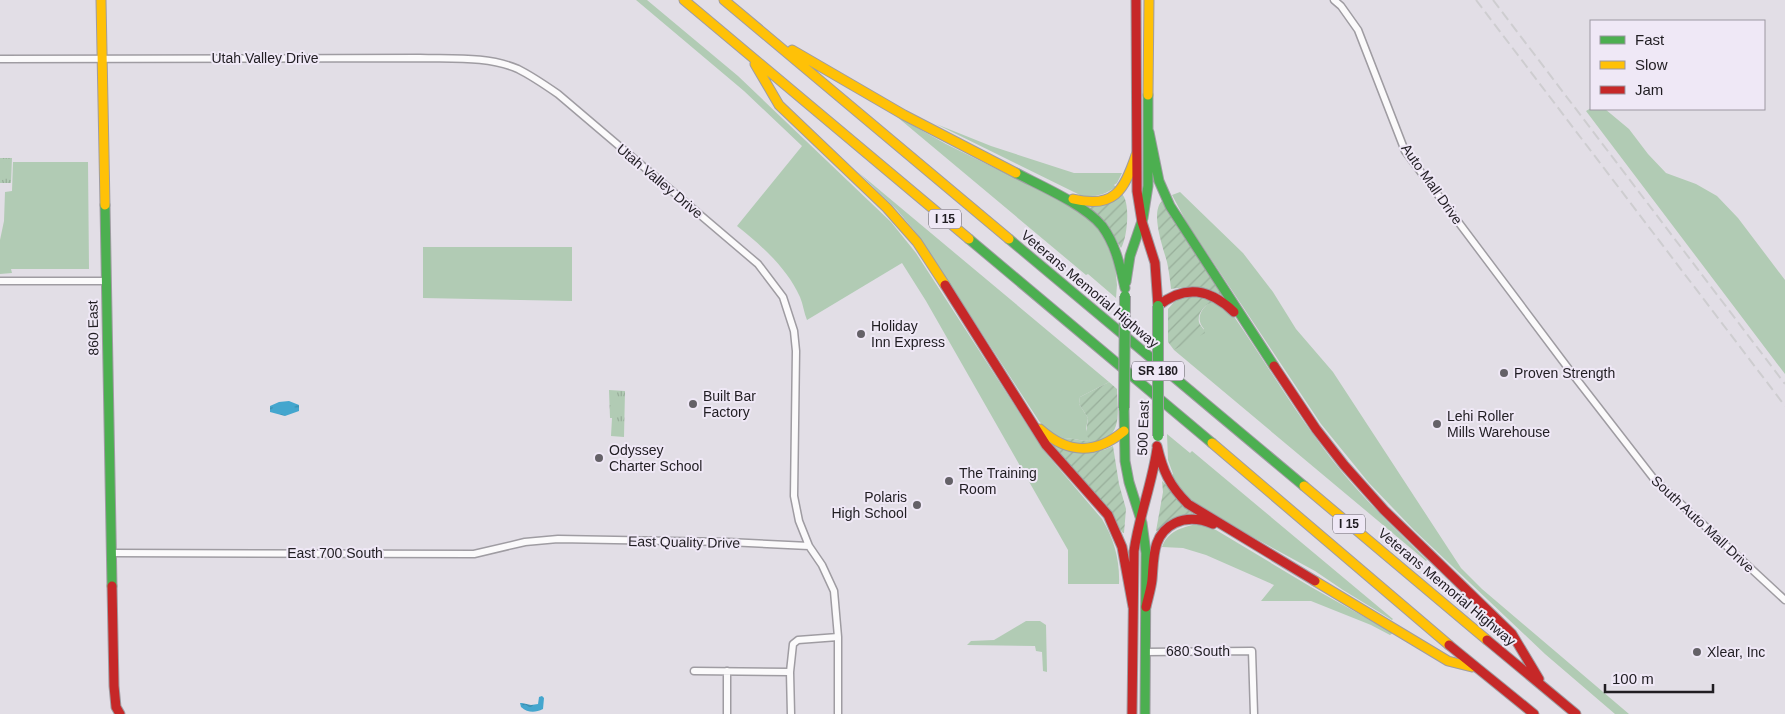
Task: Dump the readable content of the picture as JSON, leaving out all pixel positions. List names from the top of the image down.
{
  "streets": {
    "main road": [
      "I 15",
      "Veterans Memorial Highway",
      "860 East",
      "SR 180",
      "500 East"
    ],
    "street": [
      "Utah Valley Drive",
      "Auto Mall Drive",
      "South Auto Mall Drive",
      "East Quality Drive",
      "East 700 South",
      "680 South"
    ]
  },
  "crossings": [
    ["Utah Valley Drive", "860 East"],
    ["Utah Valley Drive", "East Quality Drive"],
    ["Auto Mall Drive", "South Auto Mall Drive"],
    ["860 East", "East 700 South"],
    ["500 East", "680 South"],
    ["East Quality Drive", "East 700 South"]
  ],
  "places": [
    "Holiday Inn Express",
    "Proven Strength",
    "Built Bar Factory",
    "Lehi Roller Mills Warehouse",
    "Odyssey Charter School",
    "The Training Room",
    "Polaris High School",
    "Xlear, Inc"
  ],
  "legend": ["Fast", "Slow", "Jam"],
  "scale_bar": "100 m"
}
